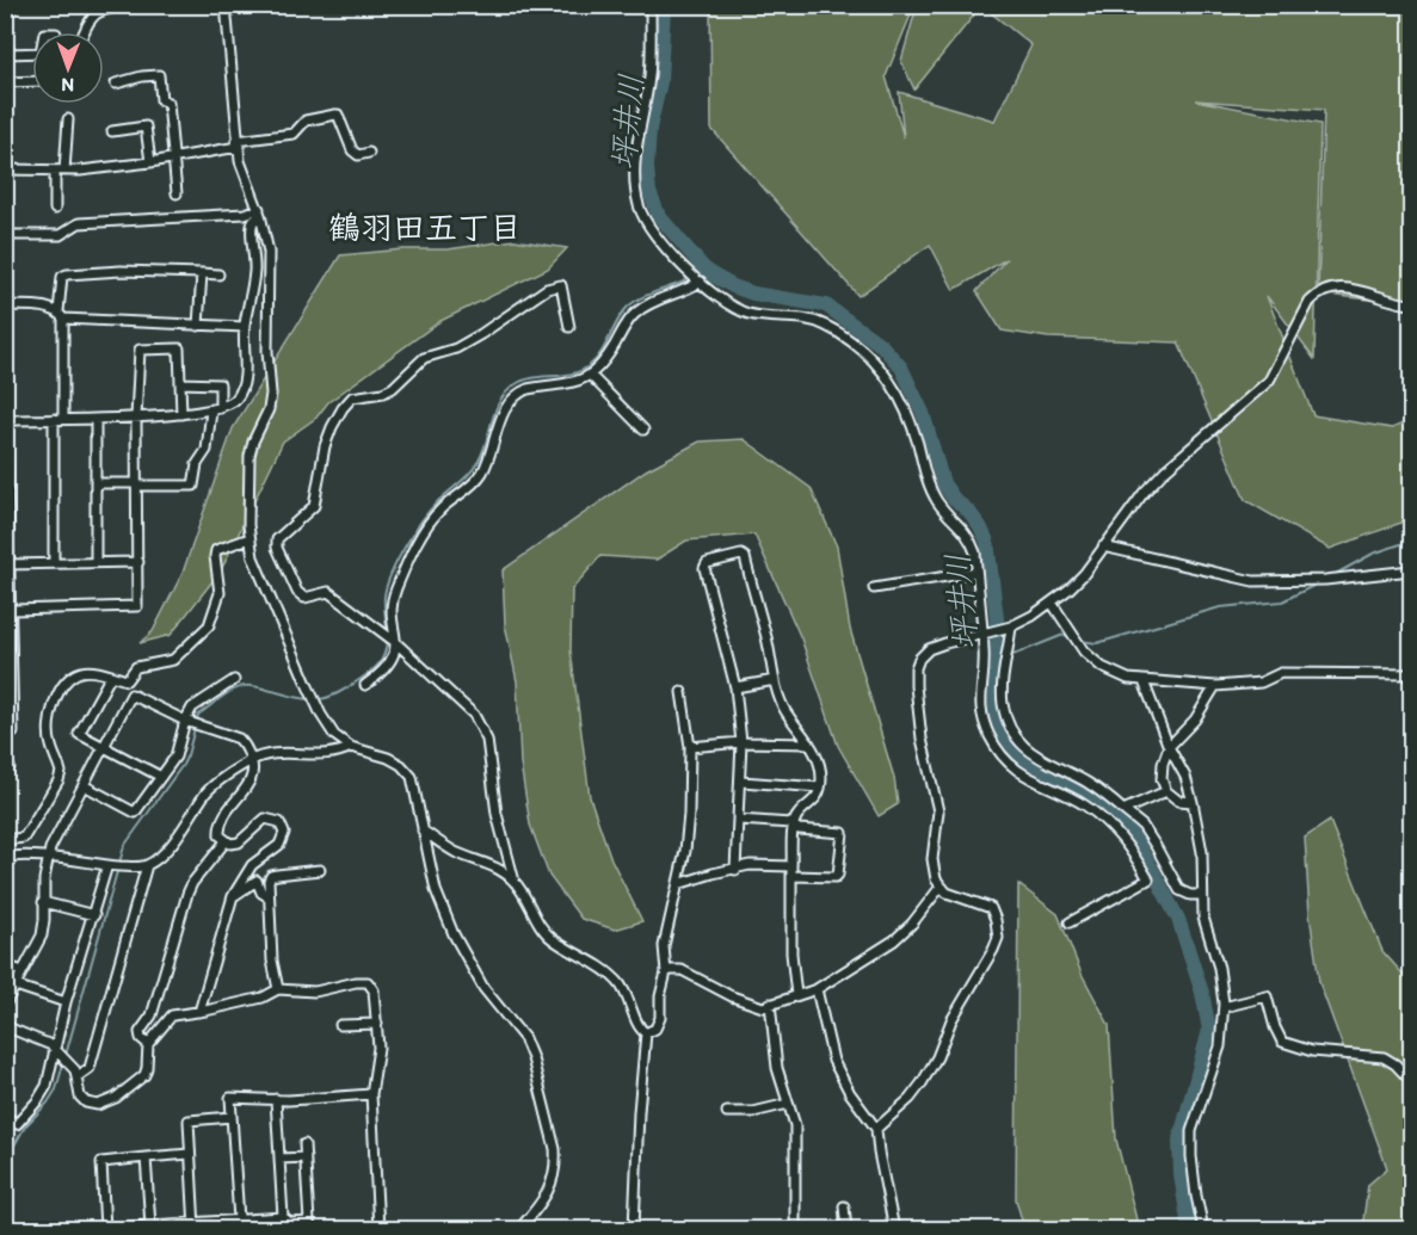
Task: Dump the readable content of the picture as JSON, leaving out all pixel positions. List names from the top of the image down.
{
  "districts": ["鶴羽田五丁目"],
  "water": ["坪井川"],
  "north": "bottom"
}
